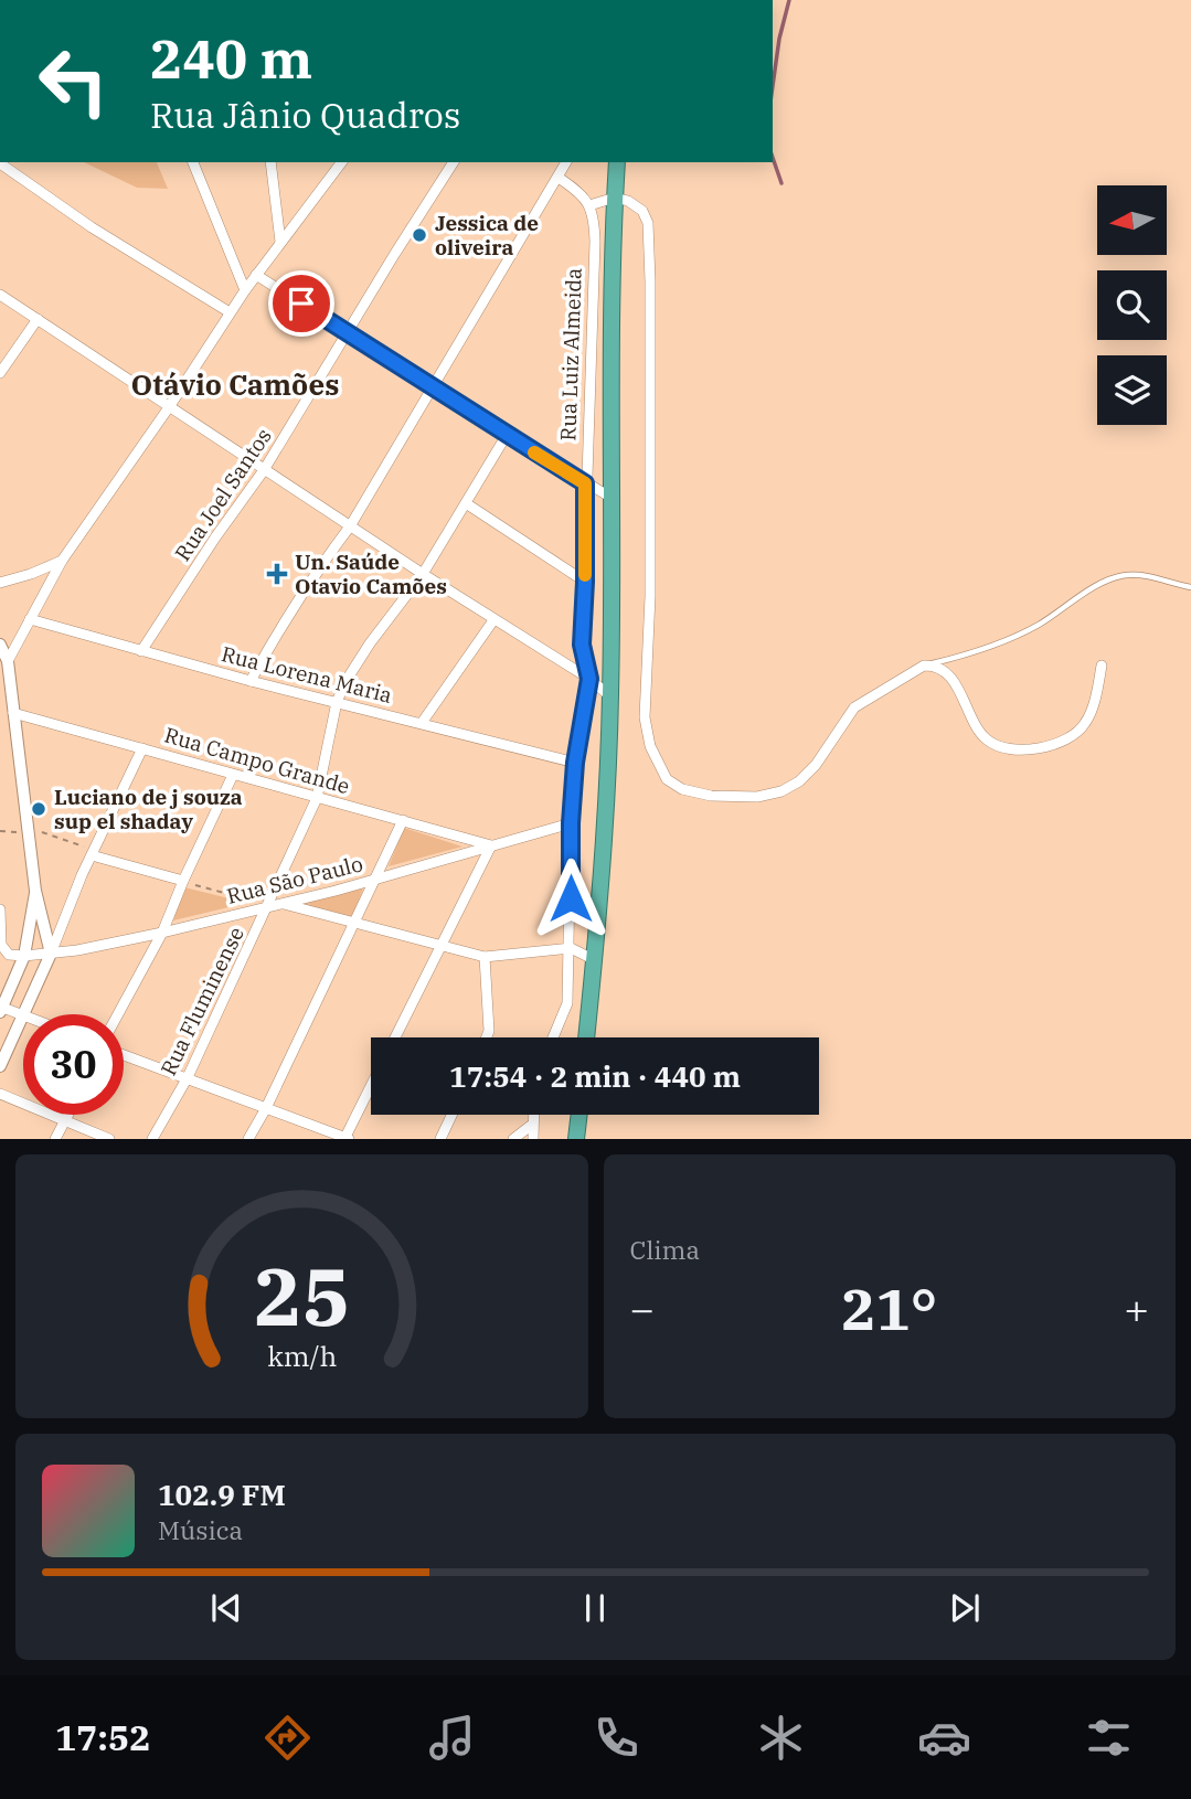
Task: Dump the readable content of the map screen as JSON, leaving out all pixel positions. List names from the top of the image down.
{
  "streets": {
    "street": [
      "Rua Luiz Almeida",
      "Rua Joel Santos",
      "Rua Lorena Maria",
      "Rua Campo Grande",
      "Rua São Paulo",
      "Rua Fluminense"
    ]
  },
  "crossings": [
    ["Rua Luiz Almeida", "Rua Lorena Maria"],
    ["Rua Luiz Almeida", "Rua São Paulo"],
    ["Rua Joel Santos", "Rua Lorena Maria"],
    ["Rua Lorena Maria", "Rua Fluminense"],
    ["Rua Campo Grande", "Rua São Paulo"],
    ["Rua Campo Grande", "Rua Fluminense"],
    ["Rua São Paulo", "Rua Fluminense"]
  ],
  "districts": ["Otávio Camões"],
  "places": {
    "other": ["Jessica de oliveira", "Luciano de j souza sup el shaday"],
    "health": ["Un. Saúde Otavio Camões"]
  },
  "north": "left",
  "page": {
    "turn": ["240 m", "Rua Jânio Quadros"],
    "limit": "30",
    "trip": "17:54 · 2 min · 440 m",
    "tile": "Clima",
    "heat": ["−", "21°", "+"],
    "song": ["102.9 FM", "Música"],
    "tabs": "17:52",
    "gauge": ["25", "km/h"]
  }
}
